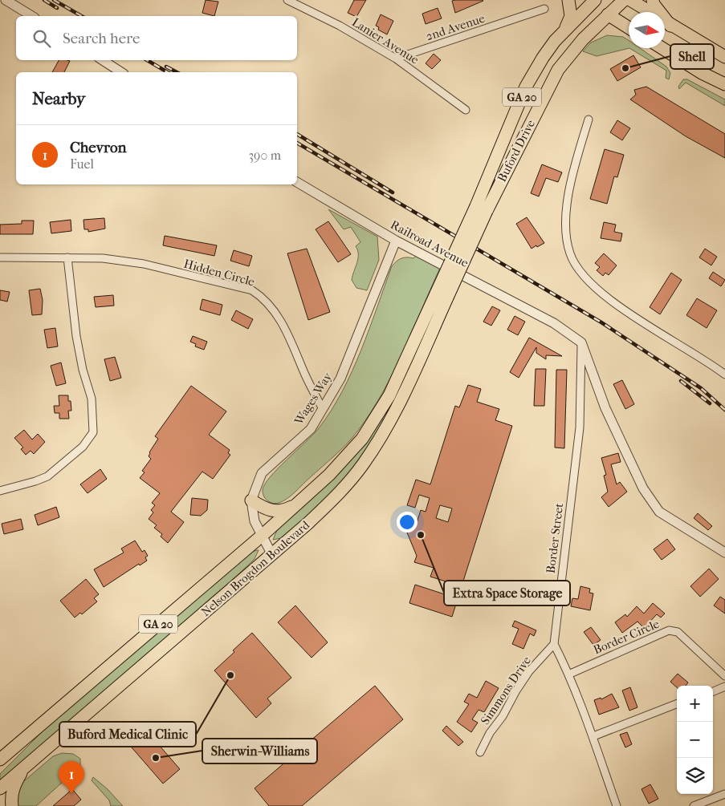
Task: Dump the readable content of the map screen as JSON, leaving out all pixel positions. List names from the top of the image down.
{
  "streets": {
    "main road": ["GA 20", "Buford Drive", "Nelson Brogdon Boulevard"],
    "street": [
      "2nd Avenue",
      "Lanier Avenue",
      "Railroad Avenue",
      "Hidden Circle",
      "Wages Way",
      "Border Street",
      "Border Circle",
      "Simmons Drive"
    ]
  },
  "crossings": [
    ["2nd Avenue", "Lanier Avenue"],
    ["Buford Drive", "Nelson Brogdon Boulevard"],
    ["Railroad Avenue", "Wages Way"],
    ["Railroad Avenue", "Border Street"],
    ["Hidden Circle", "Wages Way"],
    ["Wages Way", "Nelson Brogdon Boulevard"],
    ["Border Street", "Simmons Drive"]
  ],
  "places": [
    "Shell",
    "Extra Space Storage",
    "Buford Medical Clinic",
    "Sherwin-Williams"
  ],
  "north": "right",
  "page": {
    "search": "Search here",
    "heading": "Nearby",
    "list": [
      {
        "mark": "1",
        "name": "Chevron",
        "note": "Fuel",
        "value": "390 m"
      }
    ],
    "map_buttons": ["+", "−"],
    "pins": "1"
  }
}
